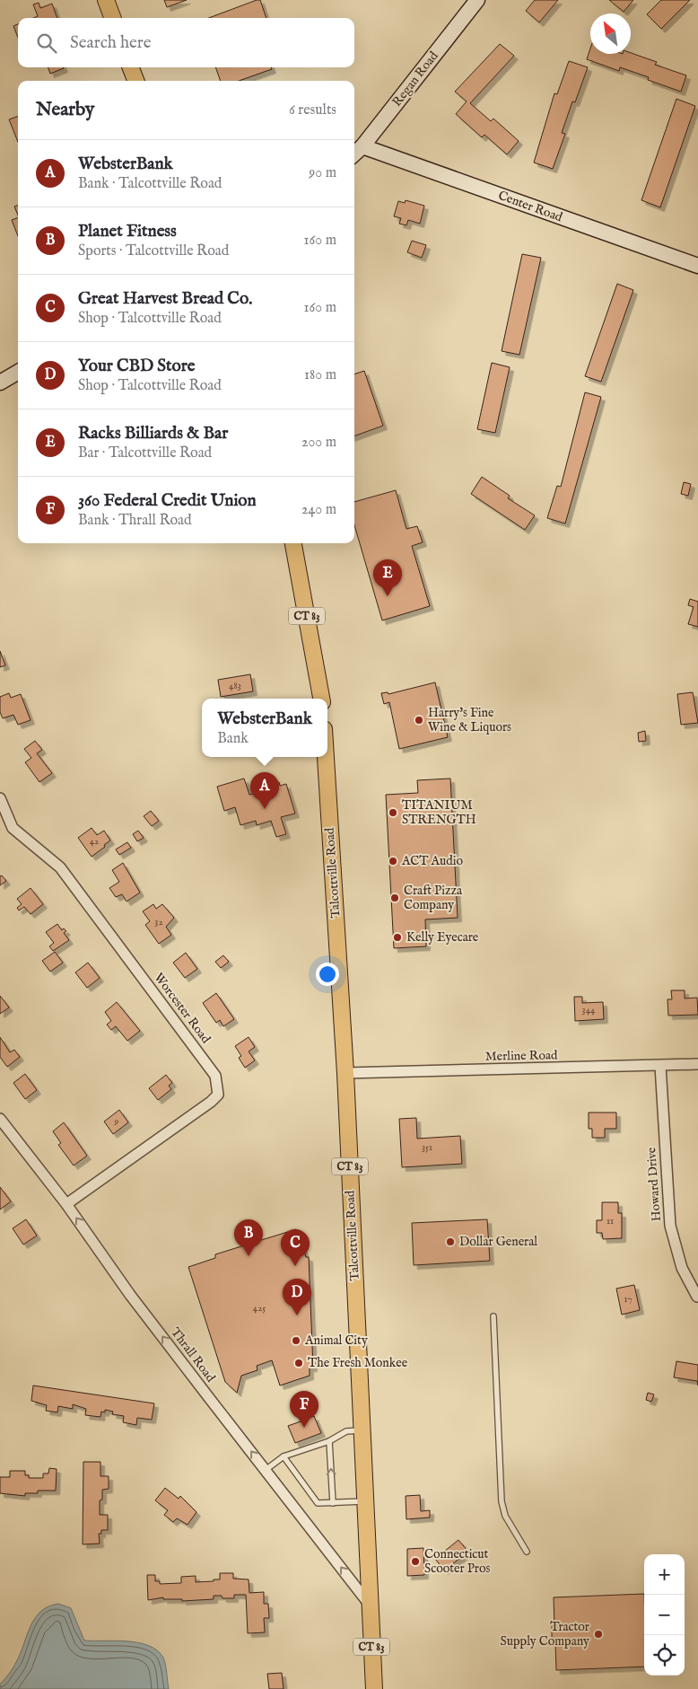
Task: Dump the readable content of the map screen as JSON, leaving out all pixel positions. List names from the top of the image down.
{
  "streets": {
    "main road": ["CT 83", "Talcottville Road"],
    "street": [
      "Regan Road",
      "Center Road",
      "Worcester Road",
      "Merline Road",
      "Howard Drive",
      "Thrall Road"
    ]
  },
  "crossings": [
    ["Regan Road", "Center Road"],
    ["Talcottville Road", "Merline Road"],
    ["Talcottville Road", "Thrall Road"],
    ["Worcester Road", "Thrall Road"],
    ["Merline Road", "Howard Drive"]
  ],
  "one_way": ["Thrall Road"],
  "places": [
    "Harry's Fine Wine & Liquors",
    "TITANIUM STRENGTH",
    "ACT Audio",
    "Craft Pizza Company",
    "Kelly Eyecare",
    "Dollar General",
    "Animal City",
    "The Fresh Monkee",
    "Connecticut Scooter Pros",
    "Tractor Supply Company"
  ],
  "house_numbers": [
    "483",
    "42",
    "32",
    "344",
    "9",
    "351",
    "11",
    "17",
    "425"
  ],
  "north": "top left",
  "page": {
    "search": "Search here",
    "heading": ["Nearby", "6 results"],
    "list": [
      {
        "mark": "A",
        "name": "WebsterBank",
        "note": "Bank · Talcottville Road",
        "value": "90 m"
      },
      {
        "mark": "B",
        "name": "Planet Fitness",
        "note": "Sports · Talcottville Road",
        "value": "160 m"
      },
      {
        "mark": "C",
        "name": "Great Harvest Bread Co.",
        "note": "Shop · Talcottville Road",
        "value": "160 m"
      },
      {
        "mark": "D",
        "name": "Your CBD Store",
        "note": "Shop · Talcottville Road",
        "value": "180 m"
      },
      {
        "mark": "E",
        "name": "Racks Billiards & Bar",
        "note": "Bar · Talcottville Road",
        "value": "200 m"
      },
      {
        "mark": "F",
        "name": "360 Federal Credit Union",
        "note": "Bank · Thrall Road",
        "value": "240 m"
      }
    ],
    "pins": [
      "E",
      "A",
      "B",
      "C",
      "D",
      "F"
    ],
    "popup": ["WebsterBank", "Bank"],
    "map_buttons": ["+", "−"]
  }
}
